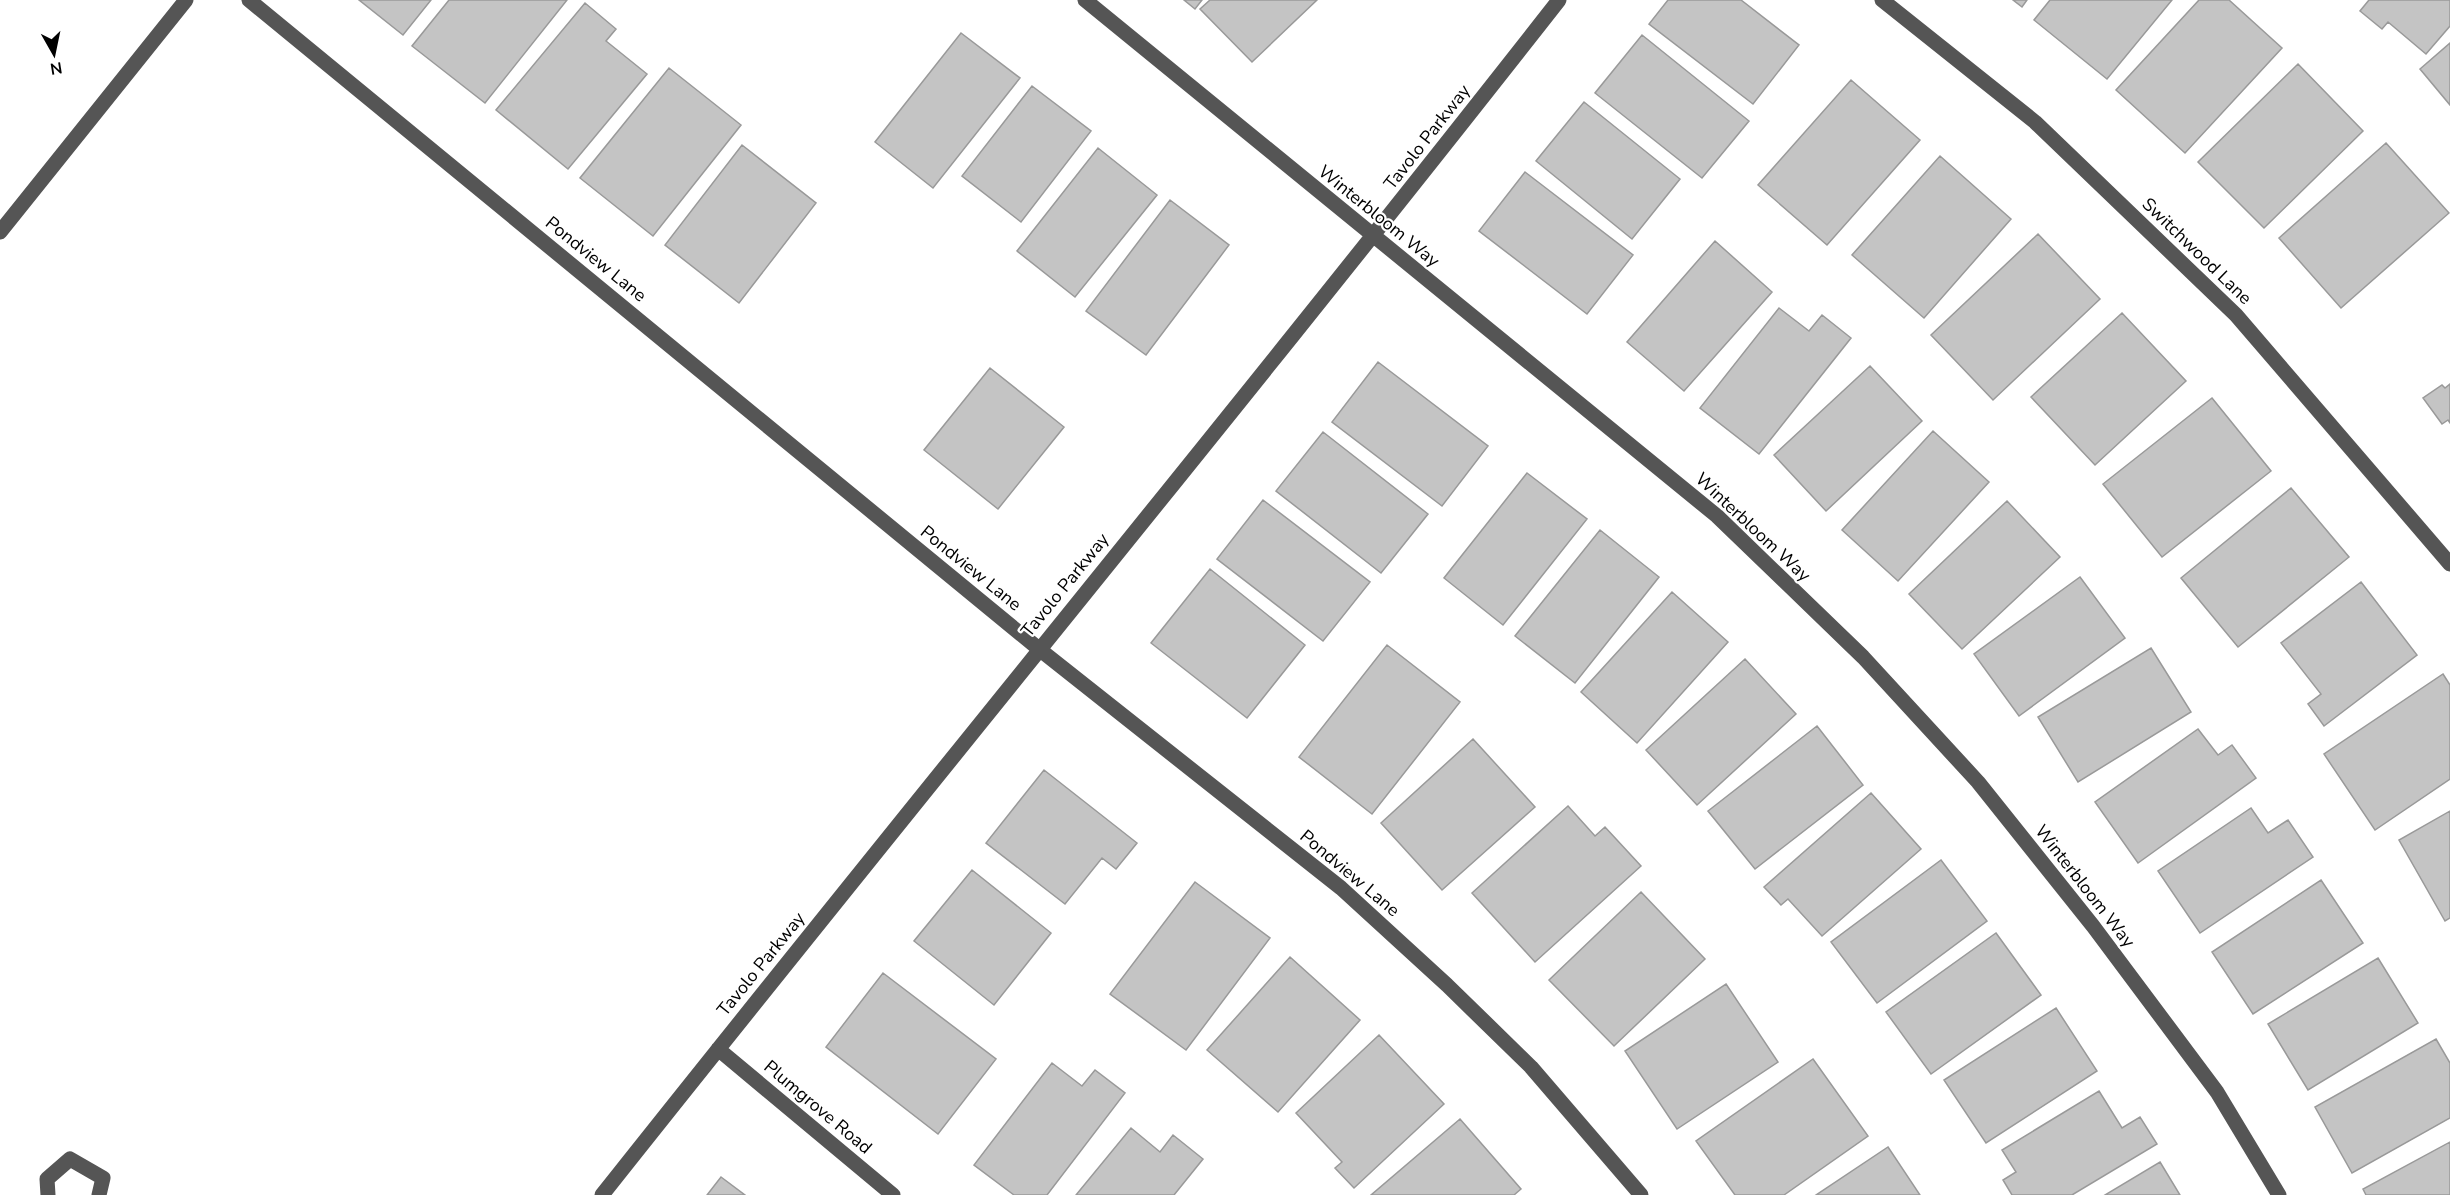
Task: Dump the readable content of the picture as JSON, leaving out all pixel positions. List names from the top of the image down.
{
  "streets": {
    "street": [
      "Tavolo Parkway",
      "Winterbloom Way",
      "Switchwood Lane",
      "Pondview Lane",
      "Plumgrove Road"
    ]
  },
  "crossings": [
    ["Tavolo Parkway", "Winterbloom Way"],
    ["Tavolo Parkway", "Pondview Lane"],
    ["Tavolo Parkway", "Plumgrove Road"]
  ],
  "north": "bottom"
}
